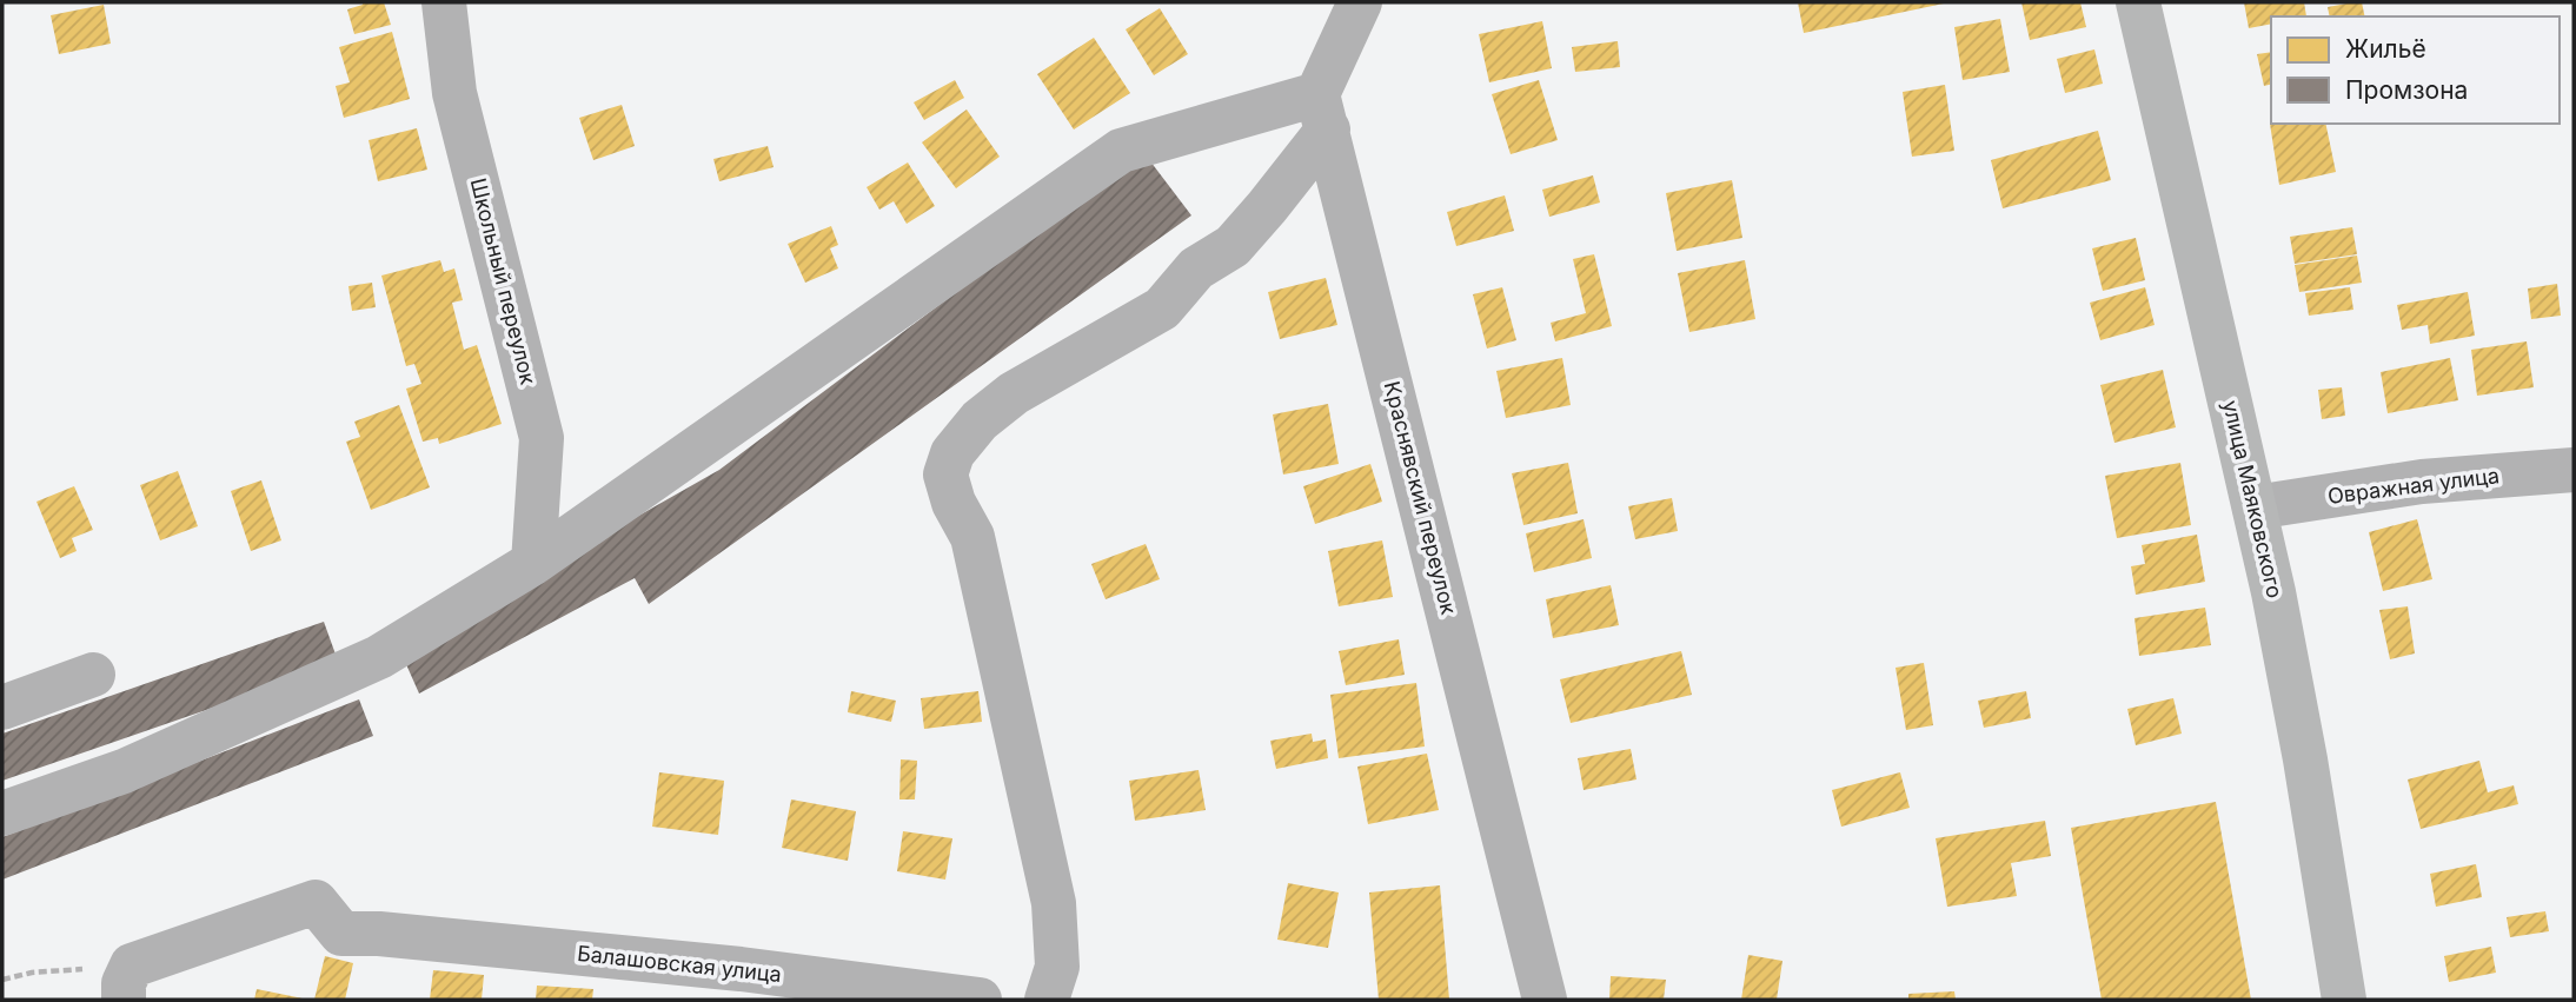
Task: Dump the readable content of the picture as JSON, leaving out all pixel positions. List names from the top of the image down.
{
  "streets": {
    "main road": ["улица Маяковского"],
    "street": [
      "Школьный переулок",
      "Овражная улица",
      "Краснявский переулок",
      "Балашовская улица"
    ]
  },
  "crossings": [
    ["Овражная улица", "улица Маяковского"]
  ],
  "legend": ["Жильё", "Промзона"]
}
